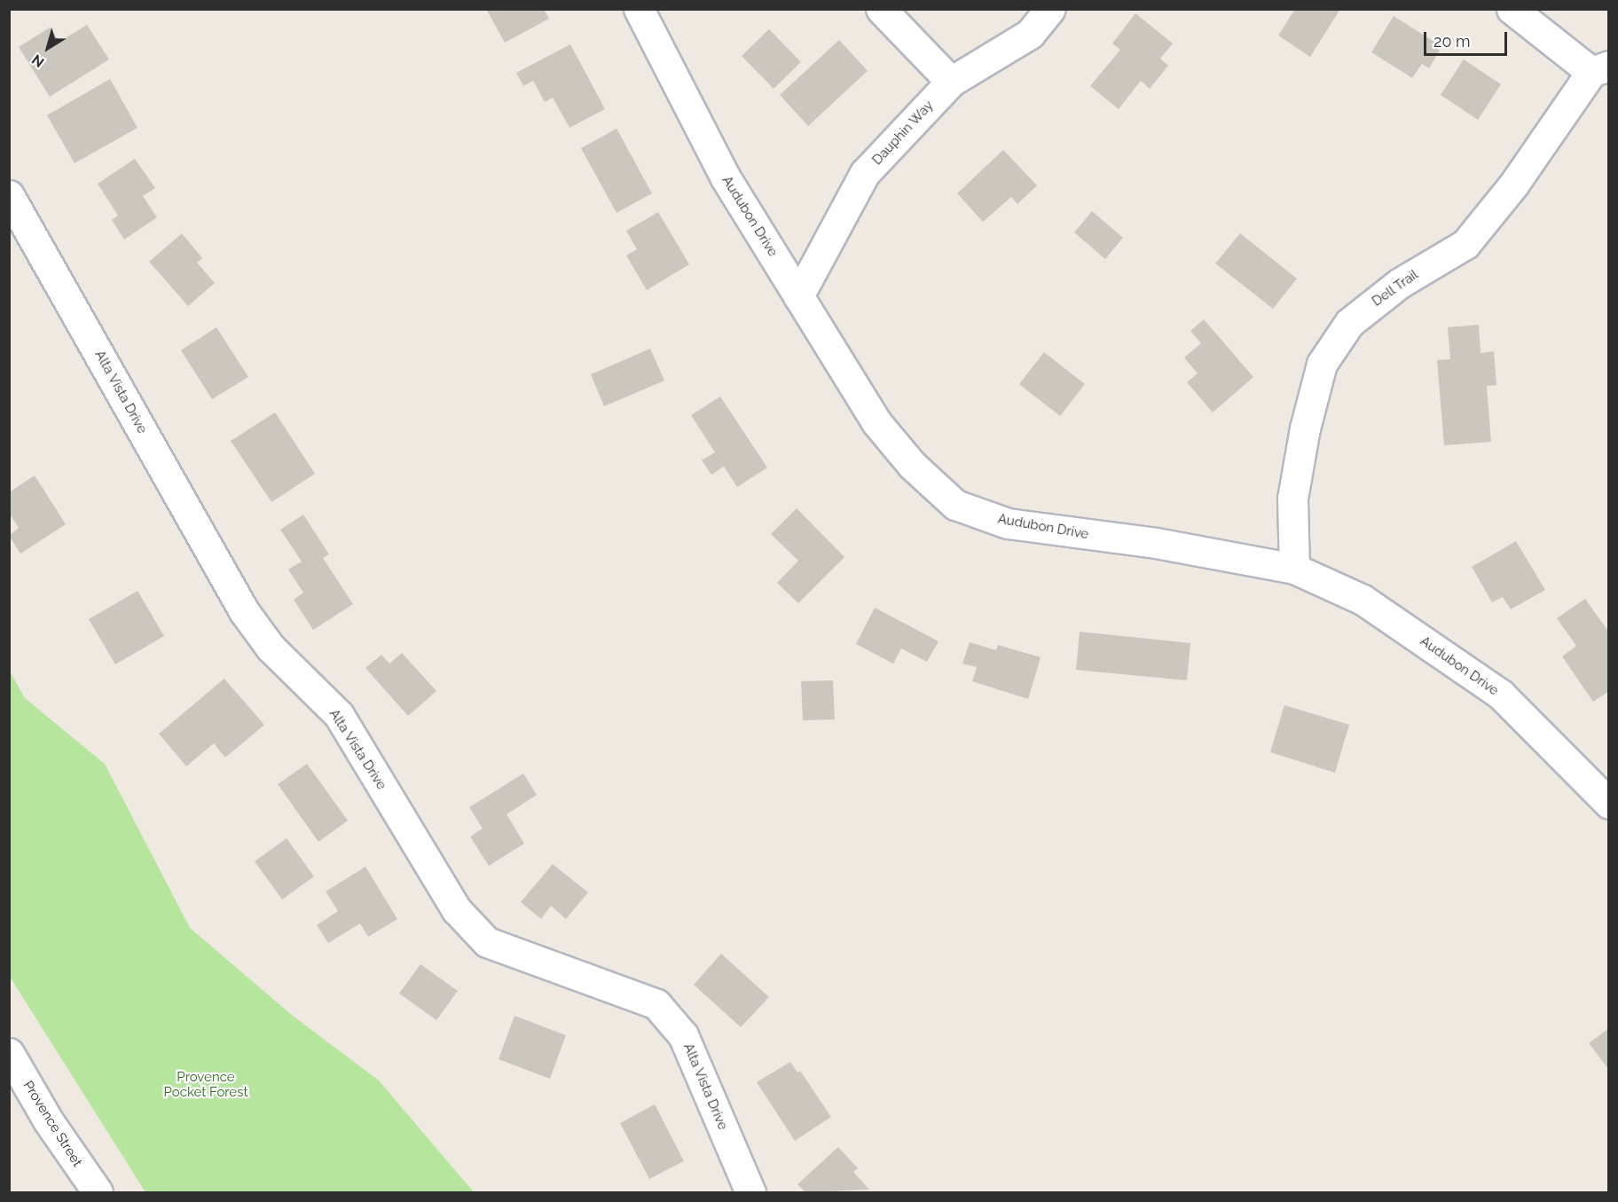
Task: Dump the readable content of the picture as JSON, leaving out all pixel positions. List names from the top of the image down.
{
  "streets": {
    "street": [
      "Dauphin Way",
      "Audubon Drive",
      "Dell Trail",
      "Alta Vista Drive",
      "Provence Street"
    ]
  },
  "crossings": [
    ["Dauphin Way", "Audubon Drive"],
    ["Audubon Drive", "Dell Trail"]
  ],
  "parks": ["Provence Pocket Forest"],
  "scale_bar": "20 m",
  "north": "bottom left"
}
